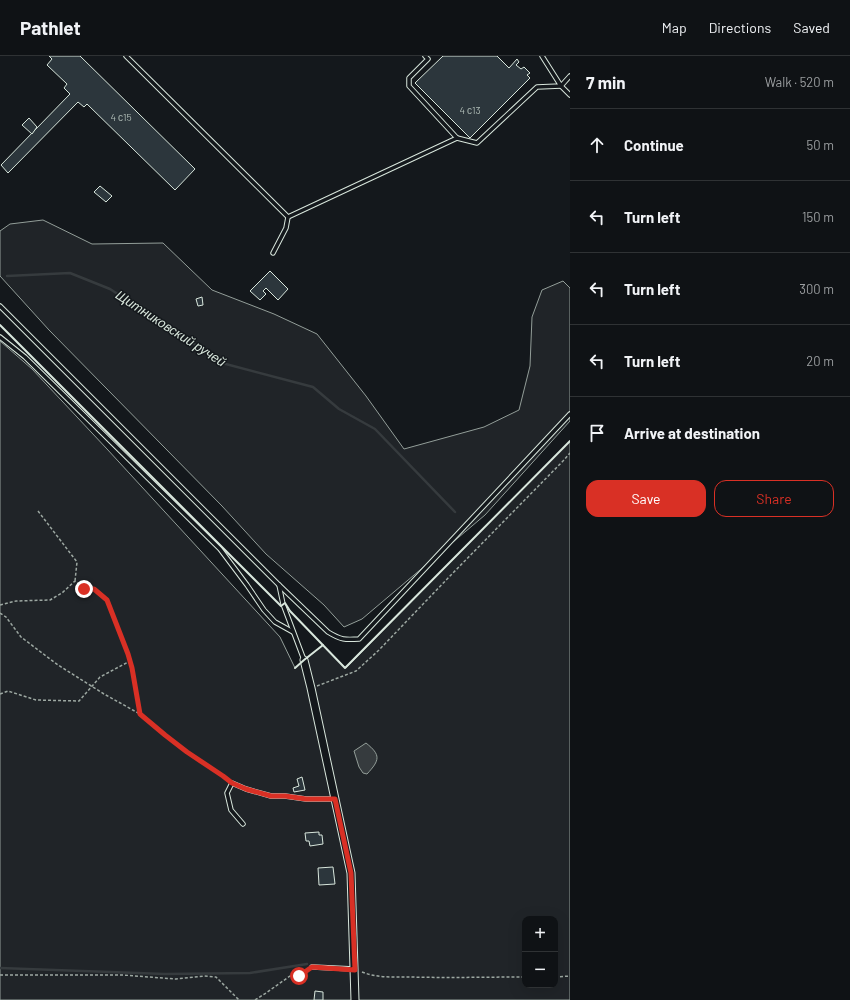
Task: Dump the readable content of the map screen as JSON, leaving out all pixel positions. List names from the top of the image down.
{
  "water": ["Щитниковский ручей"],
  "house_numbers": ["4 с13", "4 с15"],
  "page": {
    "header": "Pathlet",
    "nav": ["Map", "Directions", "Saved"],
    "heading": ["7 min", "Walk · 520 m"],
    "list": [
      ["Continue", "50 m"],
      ["Turn left", "150 m"],
      ["Turn left", "300 m"],
      ["Turn left", "20 m"],
      "Arrive at destination"
    ],
    "buttons": ["Save", "Share"],
    "map_buttons": ["+", "−"]
  }
}
